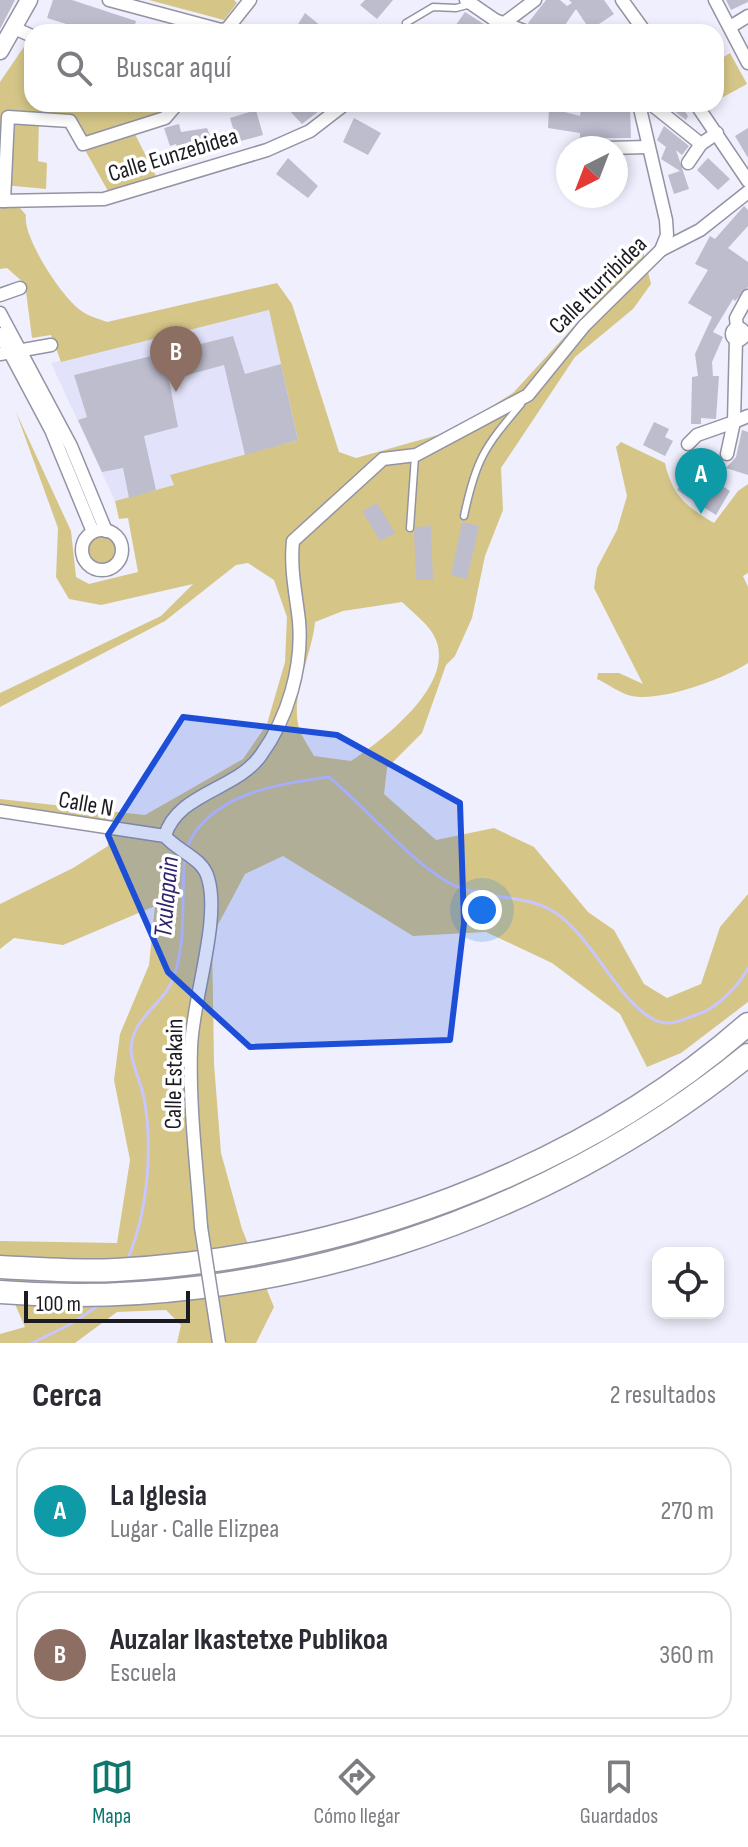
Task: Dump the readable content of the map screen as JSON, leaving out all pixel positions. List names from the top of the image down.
{
  "streets": {
    "street": [
      "Calle Eunzebidea",
      "Calle Iturribidea",
      "Calle N",
      "Calle Estakain"
    ]
  },
  "crossings": [
    ["Calle N", "Calle Estakain"]
  ],
  "water": ["Txulapain"],
  "scale_bar": "100 m",
  "north": "bottom left",
  "page": {
    "search": "Buscar aquí",
    "pins": ["B", "A"],
    "scale": "100 m",
    "heading": ["Cerca", "2 resultados"],
    "list": [
      {
        "mark": "A",
        "name": "La Iglesia",
        "note": "Lugar · Calle Elizpea",
        "value": "270 m"
      },
      {
        "mark": "B",
        "name": "Auzalar Ikastetxe Publikoa",
        "note": "Escuela",
        "value": "360 m"
      }
    ],
    "nav": ["Mapa", "Cómo llegar", "Guardados"]
  }
}
